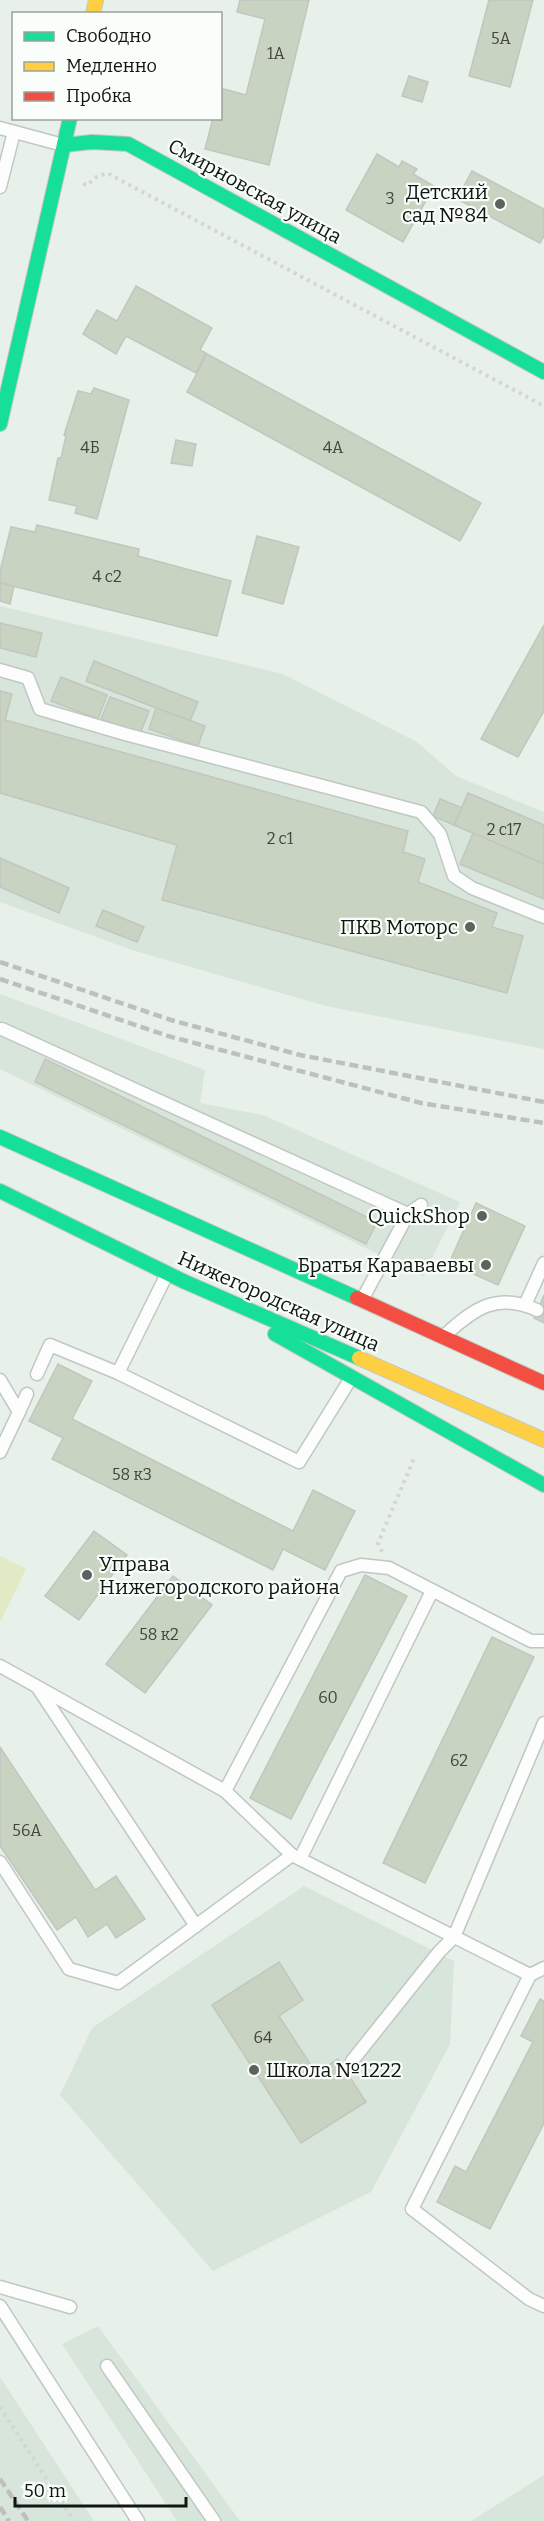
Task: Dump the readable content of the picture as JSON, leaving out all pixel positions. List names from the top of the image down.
{
  "streets": {
    "main road": ["Смирновская улица", "Нижегородская улица"]
  },
  "places": [
    "Детский сад №84",
    "ПКВ Моторс",
    "QuickShop",
    "Братья Караваевы",
    "Управа Нижегородского района",
    "Школа №1222"
  ],
  "house_numbers": [
    "5А",
    "1А",
    "3",
    "4Б",
    "4А",
    "4 с2",
    "2 с17",
    "2 с1",
    "58 к3",
    "58 к2",
    "60",
    "62",
    "56А",
    "64"
  ],
  "legend": ["Свободно", "Медленно", "Пробка"],
  "scale_bar": "50 m"
}
